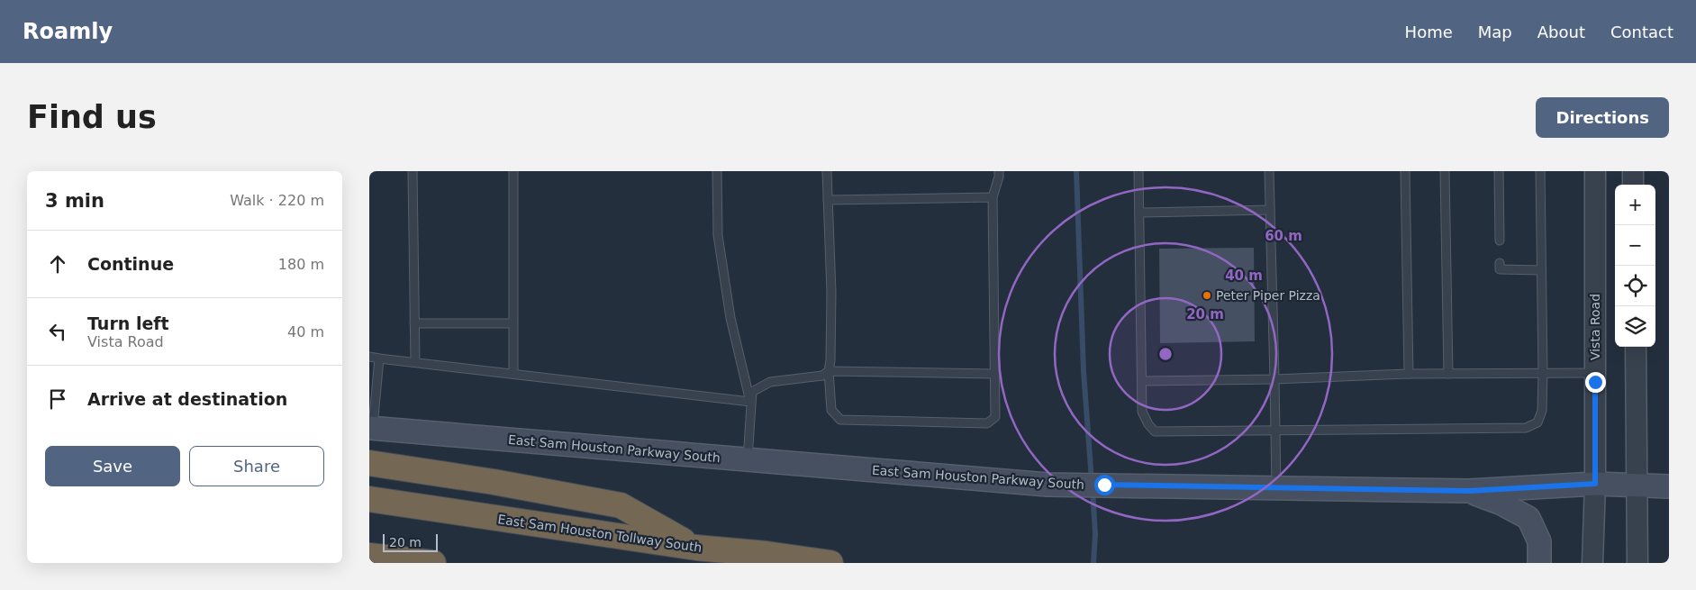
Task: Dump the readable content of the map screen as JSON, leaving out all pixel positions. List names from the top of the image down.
{
  "streets": {
    "highway": ["East Sam Houston Tollway South"],
    "main road": ["East Sam Houston Parkway South"],
    "street": ["Vista Road"]
  },
  "crossings": [
    ["Vista Road", "East Sam Houston Parkway South"]
  ],
  "places": ["Peter Piper Pizza"],
  "scale_bar": "20 m",
  "page": {
    "header": "Roamly",
    "nav": [
      "Home",
      "Map",
      "About",
      "Contact"
    ],
    "buttons": [
      "Directions",
      ["Save", "Share"]
    ],
    "title": "Find us",
    "heading": ["3 min", "Walk · 220 m"],
    "map_buttons": ["+", "−"],
    "list": [
      ["Continue", "180 m"],
      ["Turn left", "Vista Road", "40 m"],
      "Arrive at destination"
    ],
    "scale": "20 m"
  },
  "rings": ["60 m", "40 m", "20 m"]
}
